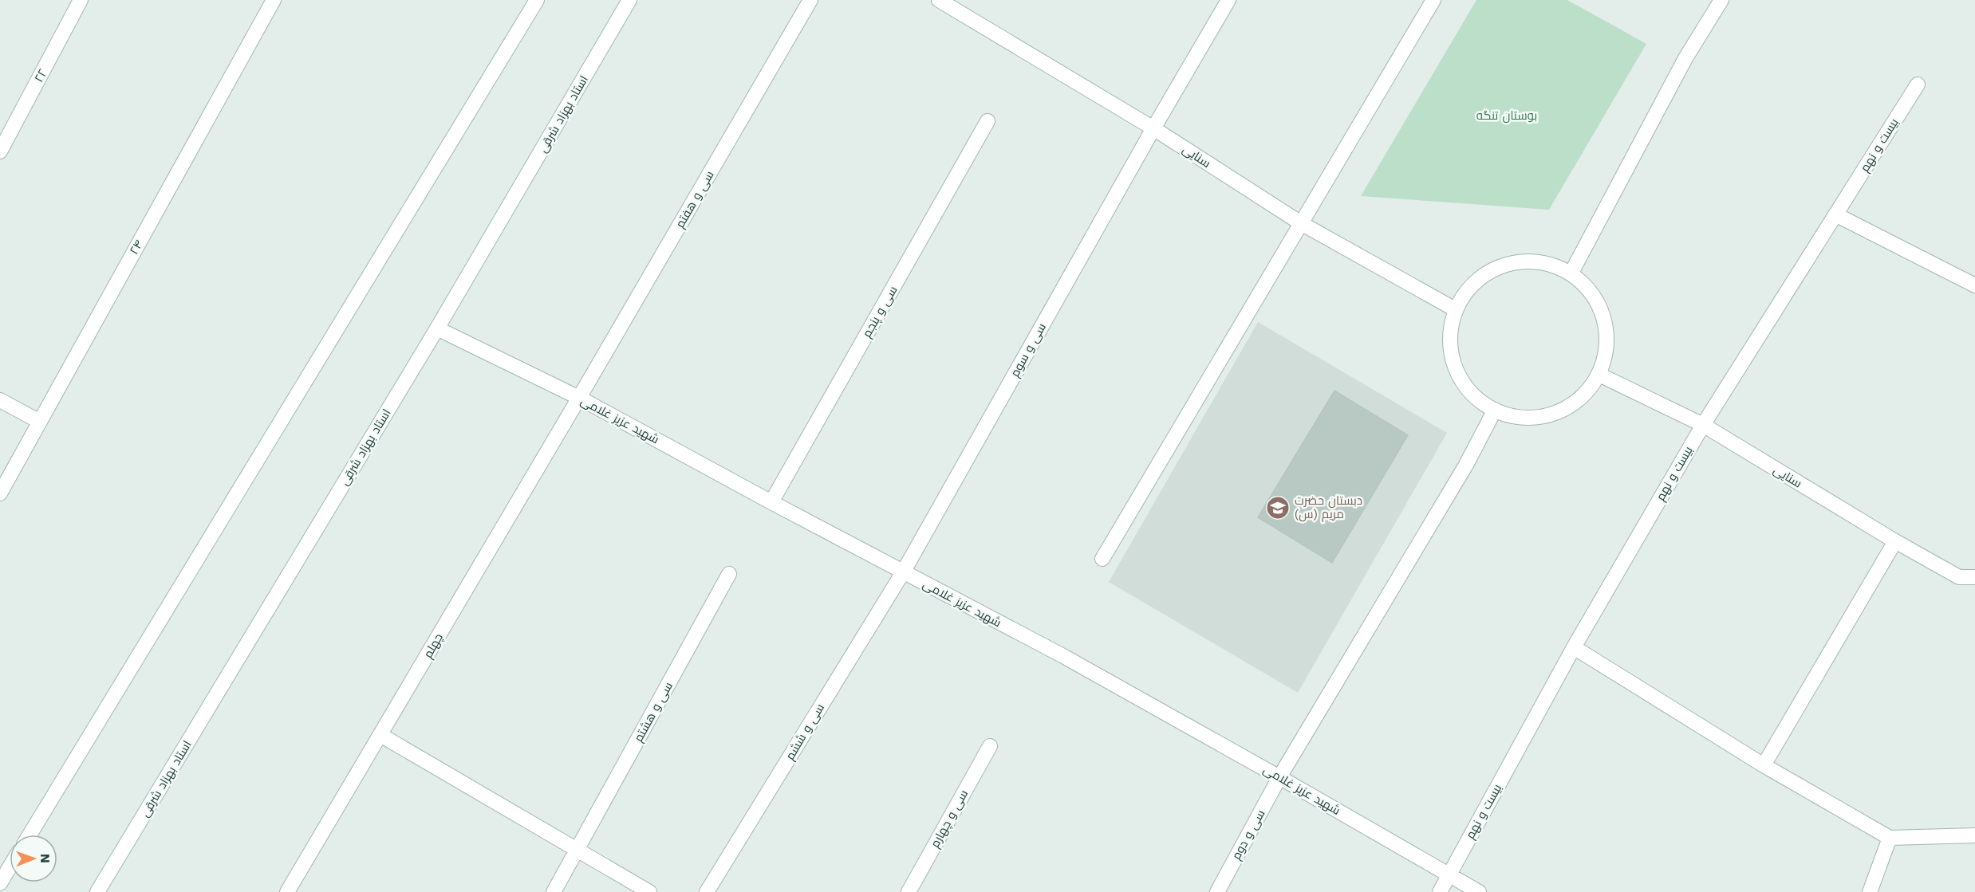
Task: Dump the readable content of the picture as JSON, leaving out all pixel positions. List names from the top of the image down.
{
  "streets": {
    "street": [
      "۲۲",
      "استاد بهزاد شرقی",
      "بیست و نهم",
      "سنایی",
      "سی و هفتم",
      "۲۴",
      "سی و پنجم",
      "سی و سوم",
      "شهید عزیز غلامی",
      "چهلم",
      "سی و هشتم",
      "سی و ششم",
      "سی و چهارم",
      "سی و دوم"
    ]
  },
  "crossings": [
    ["استاد بهزاد شرقی", "شهید عزیز غلامی"],
    ["بیست و نهم", "سنایی"],
    ["بیست و نهم", "شهید عزیز غلامی"],
    ["سنایی", "سی و سوم"],
    ["سنایی", "سی و دوم"],
    ["سی و هفتم", "شهید عزیز غلامی"],
    ["سی و هفتم", "چهلم"],
    ["سی و پنجم", "شهید عزیز غلامی"],
    ["سی و سوم", "شهید عزیز غلامی"],
    ["سی و سوم", "سی و ششم"],
    ["شهید عزیز غلامی", "چهلم"],
    ["شهید عزیز غلامی", "سی و ششم"],
    ["شهید عزیز غلامی", "سی و دوم"]
  ],
  "parks": ["بوستان تنگه"],
  "places": {
    "school or university": ["دبستان حضرت مریم (س)"]
  },
  "north": "right"
}
